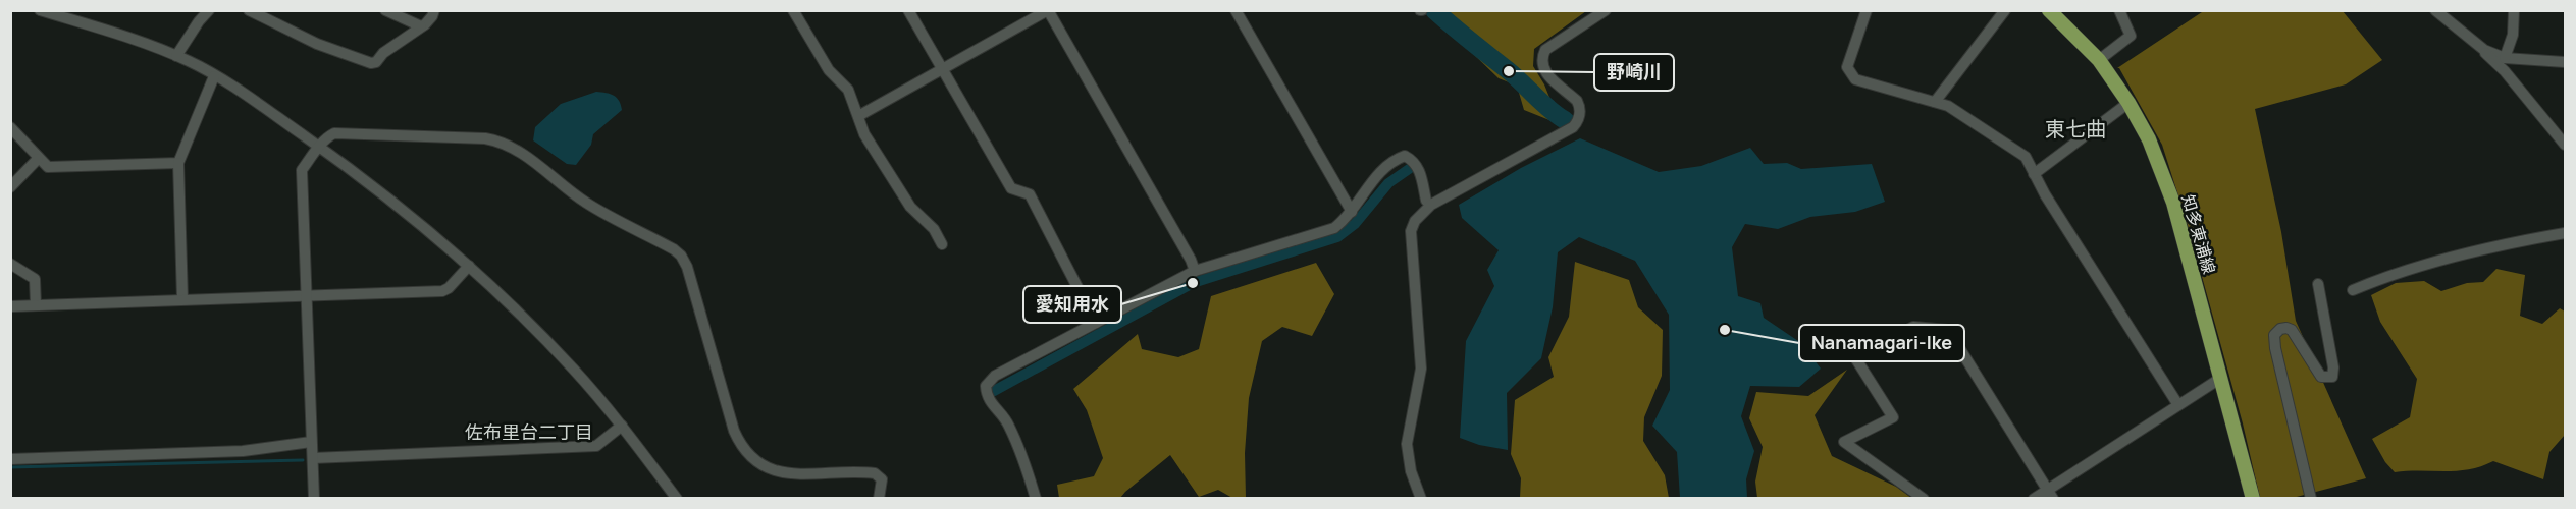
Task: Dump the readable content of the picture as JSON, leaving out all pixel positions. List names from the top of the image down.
{
  "streets": {
    "main road": ["知多東浦線"]
  },
  "districts": ["東七曲", "佐布里台二丁目"],
  "places": ["野崎川", "愛知用水", "Nanamagari-Ike"]
}
